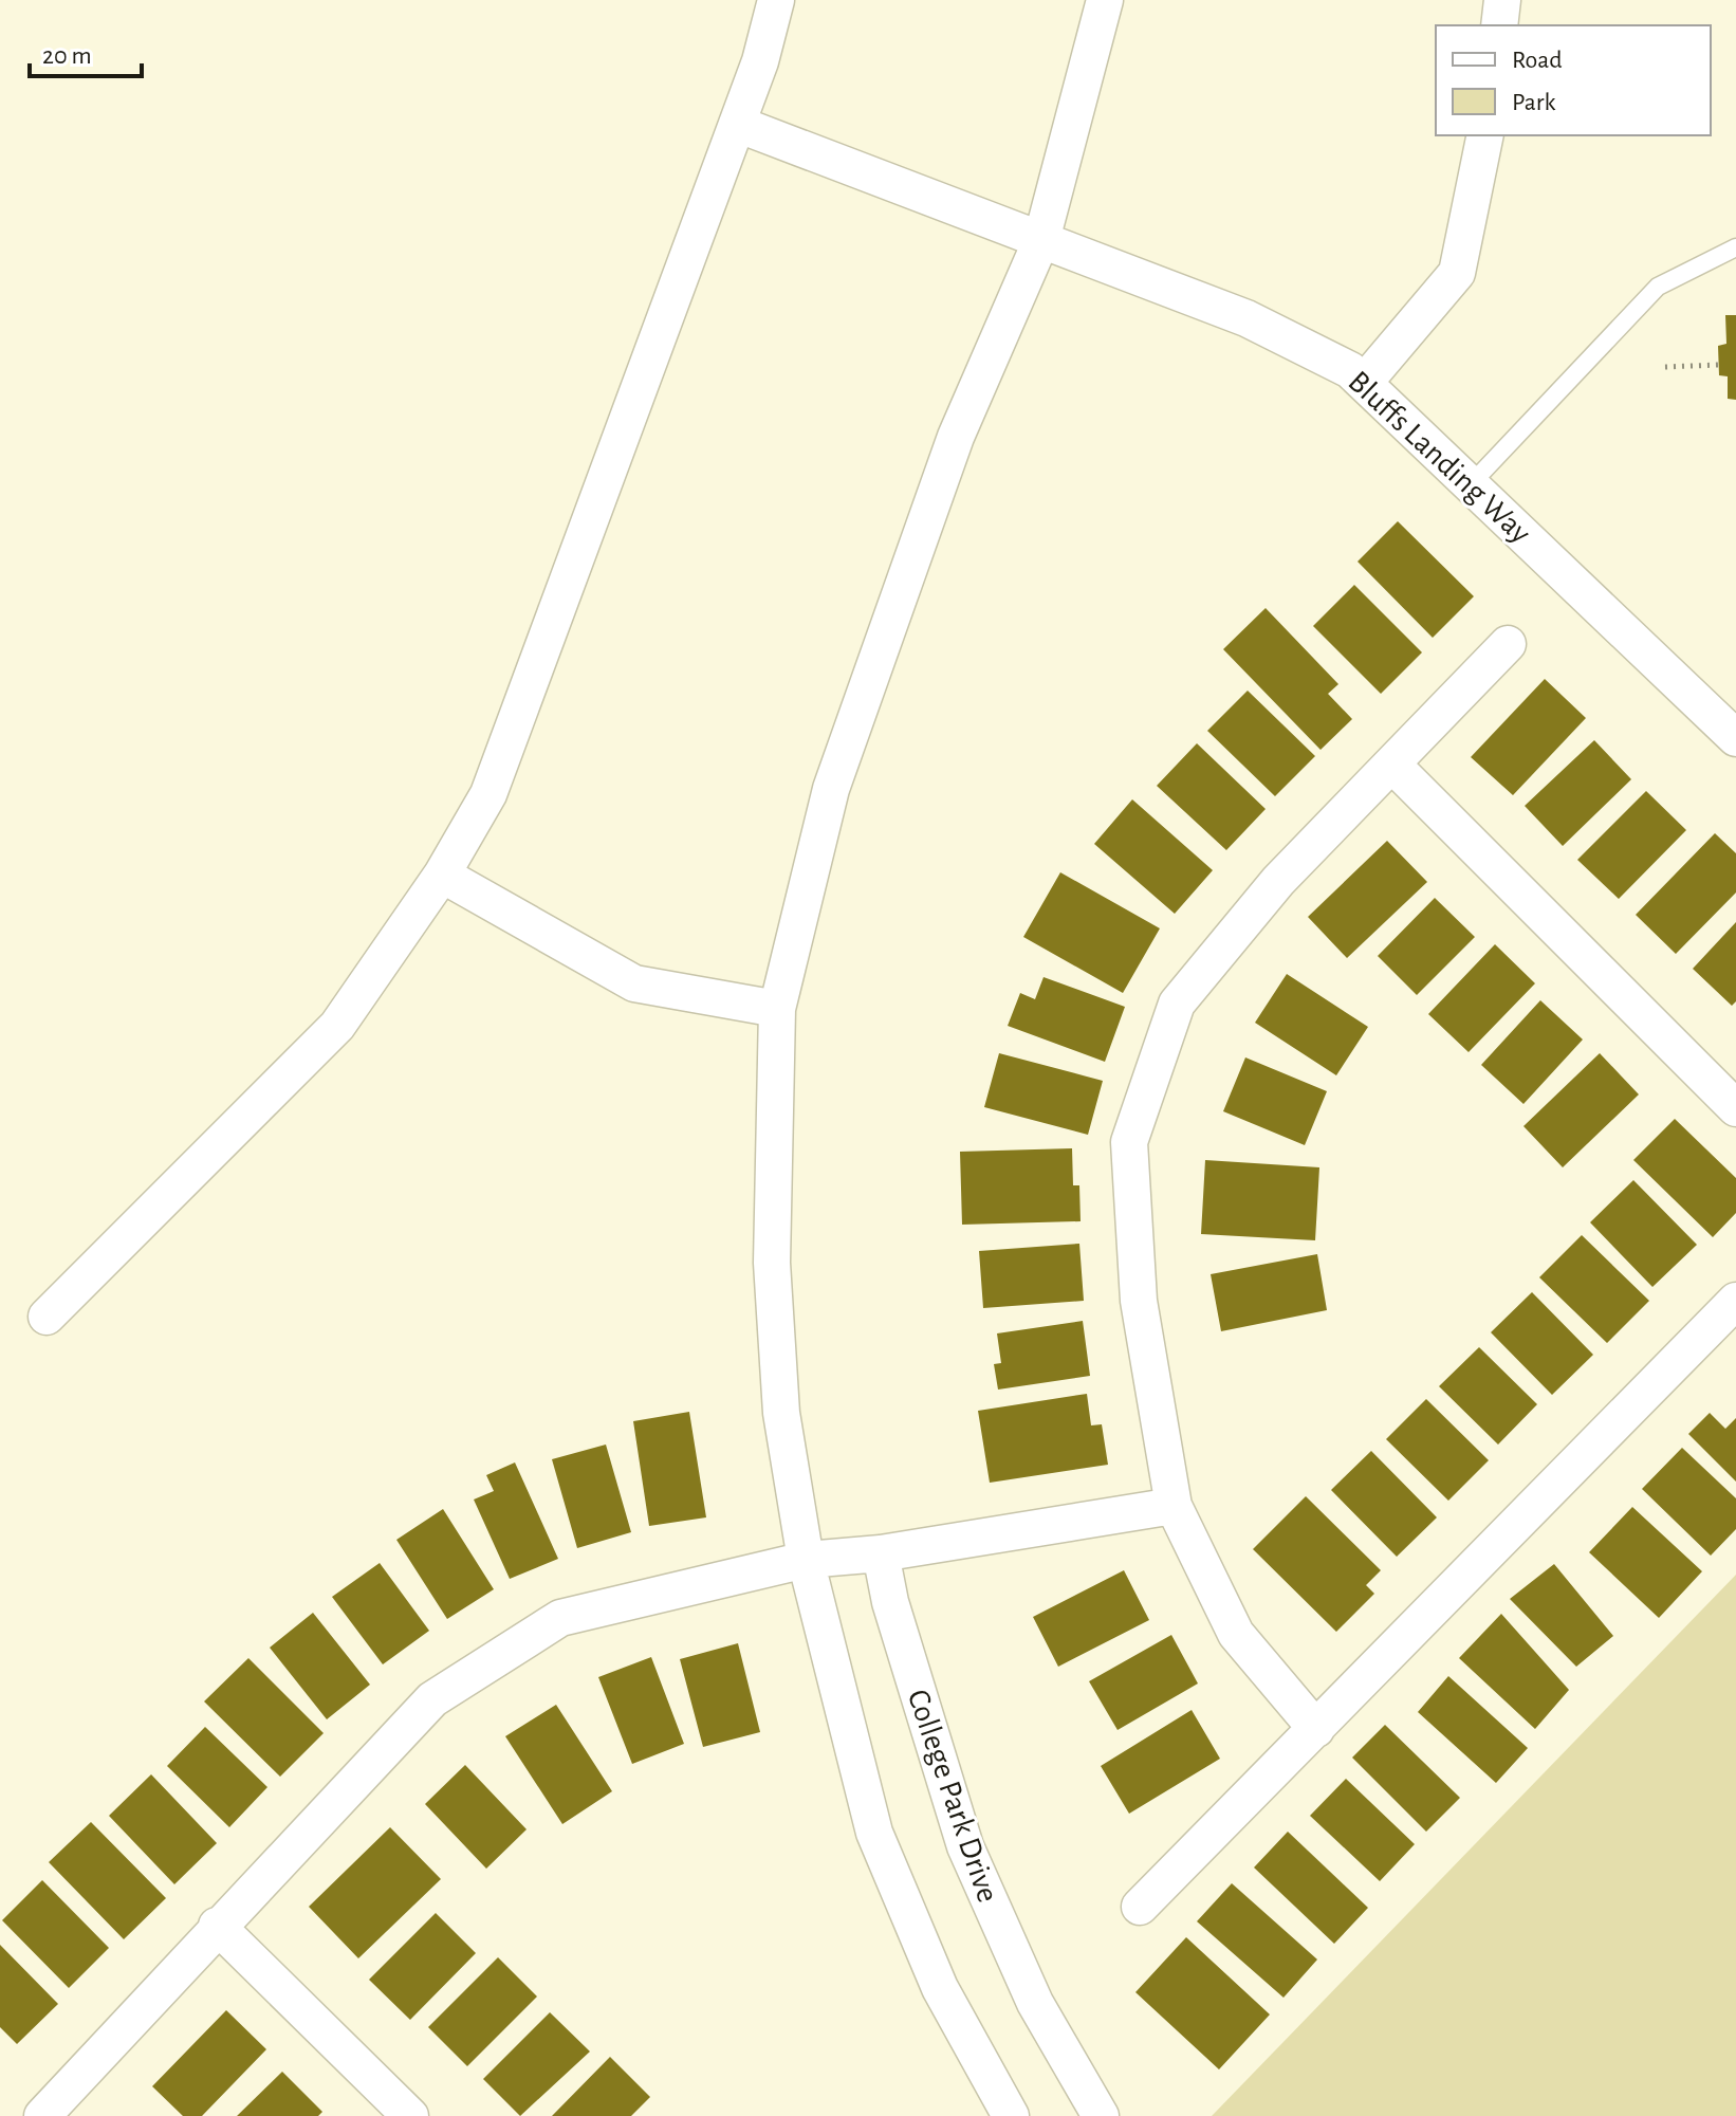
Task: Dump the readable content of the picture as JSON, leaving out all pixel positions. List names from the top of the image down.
{
  "streets": {
    "street": ["Bluffs Landing Way", "College Park Drive"]
  },
  "legend": ["Road", "Park"],
  "scale_bar": "20 m"
}
